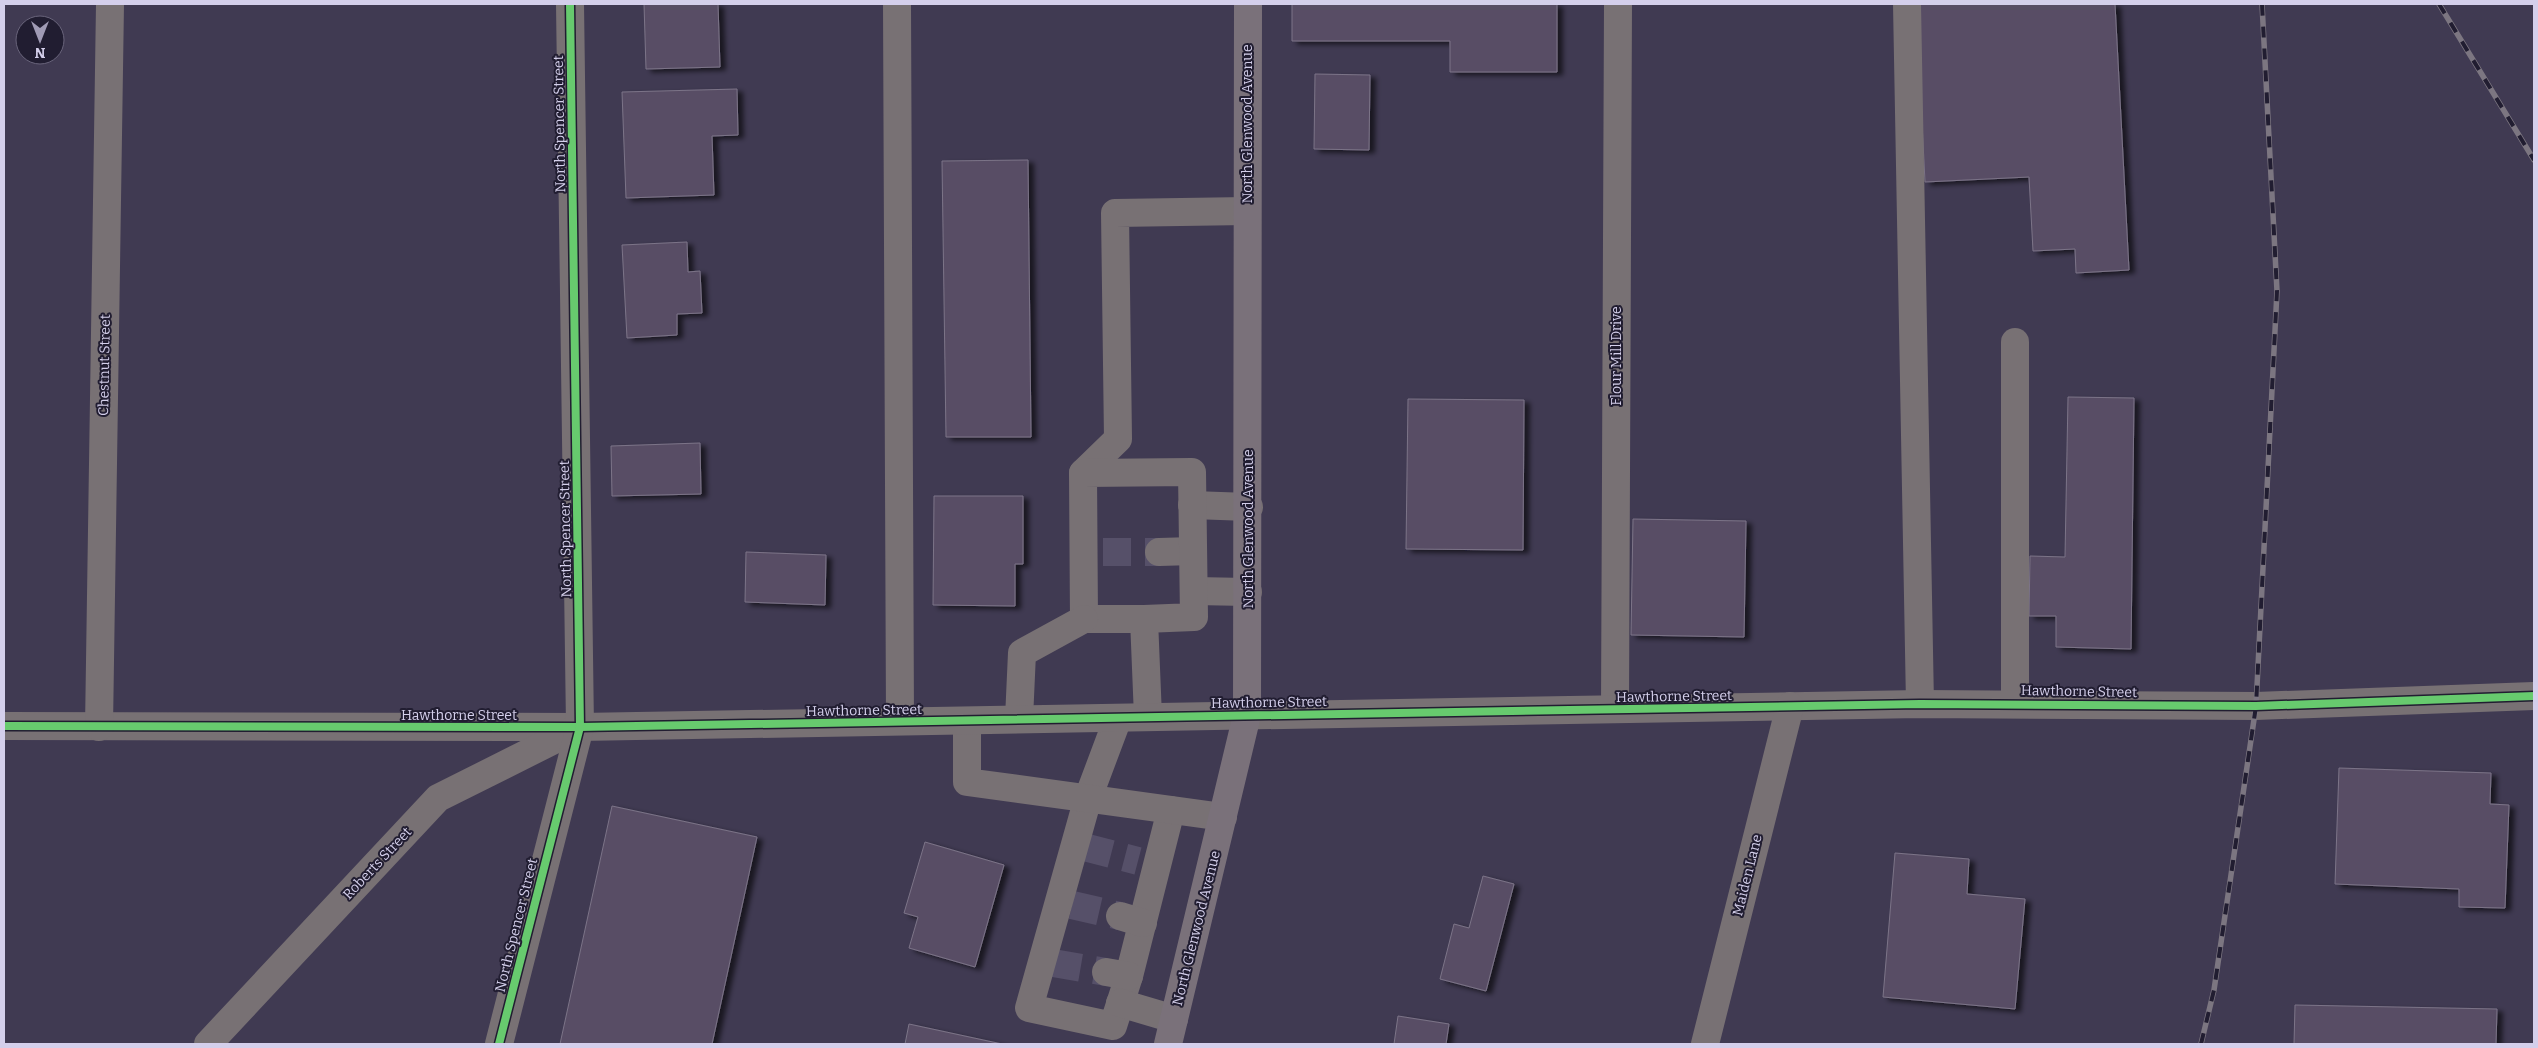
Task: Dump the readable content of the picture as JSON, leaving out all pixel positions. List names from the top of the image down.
{
  "streets": {
    "main road": ["North Glenwood Avenue"],
    "street": [
      "North Spencer Street",
      "Flour Mill Drive",
      "Chestnut Street",
      "Hawthorne Street",
      "Roberts Street",
      "Maiden Lane"
    ]
  },
  "crossings": [
    ["North Spencer Street", "Hawthorne Street"],
    ["North Spencer Street", "Roberts Street"],
    ["North Glenwood Avenue", "Hawthorne Street"],
    ["Flour Mill Drive", "Hawthorne Street"],
    ["Chestnut Street", "Hawthorne Street"],
    ["Hawthorne Street", "Roberts Street"],
    ["Hawthorne Street", "Maiden Lane"]
  ],
  "north": "bottom"
}
